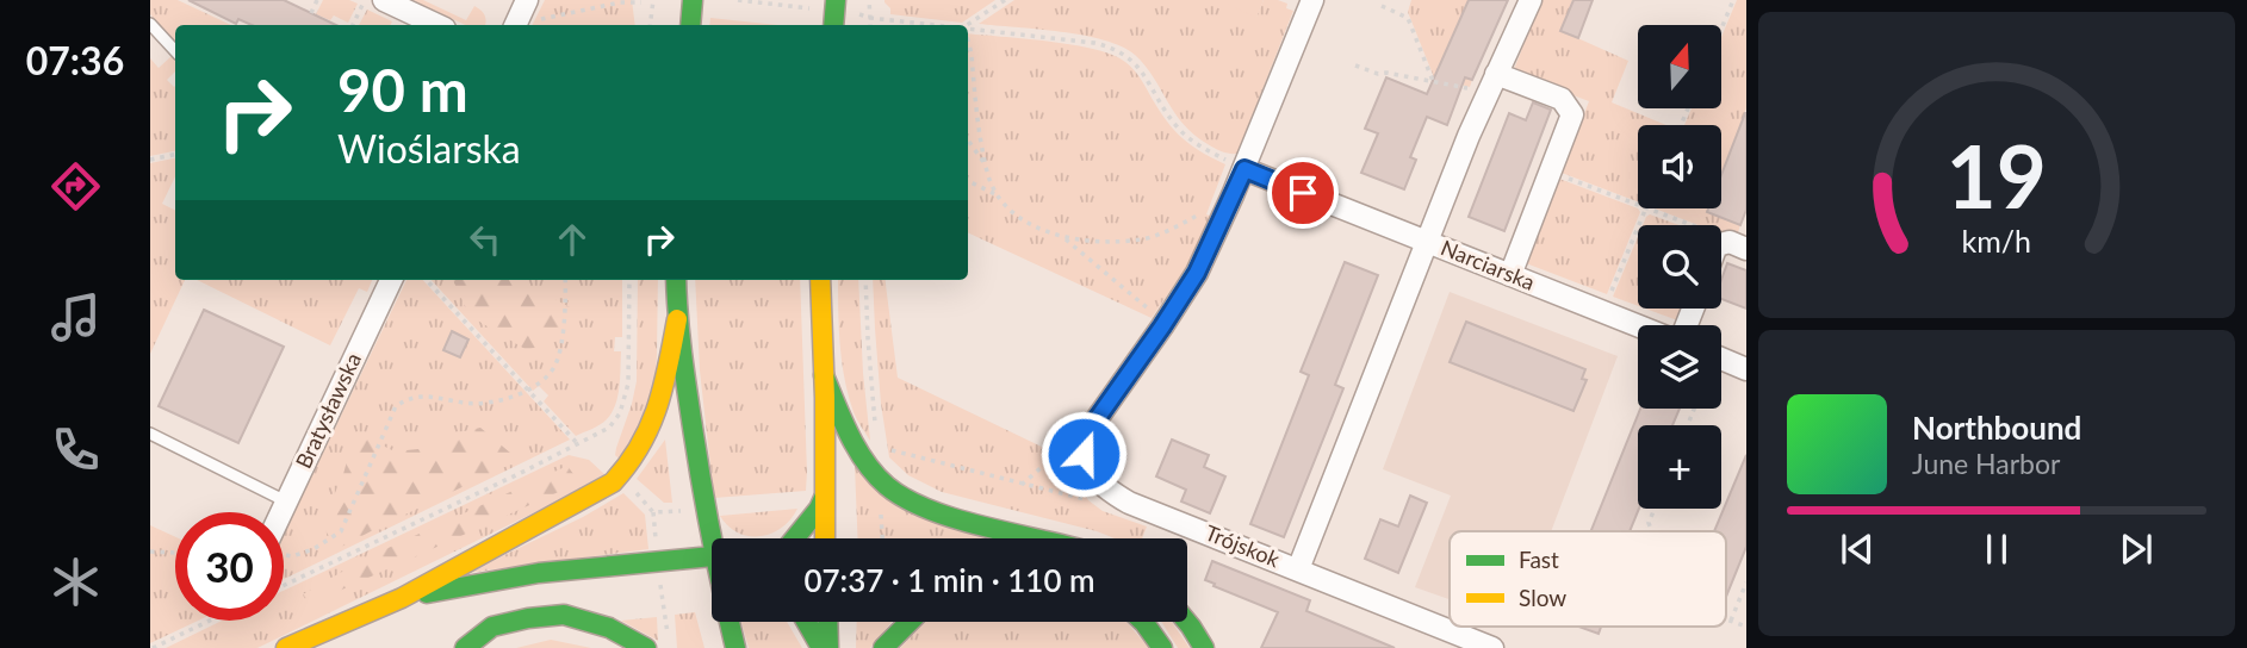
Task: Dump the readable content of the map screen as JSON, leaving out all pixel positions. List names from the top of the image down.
{
  "streets": {
    "street": ["Narciarska", "Bratysławska", "Trójskok"]
  },
  "legend": ["Fast", "Slow"],
  "north": "top",
  "page": {
    "tabs": "07:36",
    "map_buttons": "+",
    "turn": ["90 m", "Wioślarska"],
    "song": ["Northbound", "June Harbor"],
    "limit": "30",
    "trip": "07:37 · 1 min · 110 m",
    "gauge": ["19", "km/h"]
  }
}
